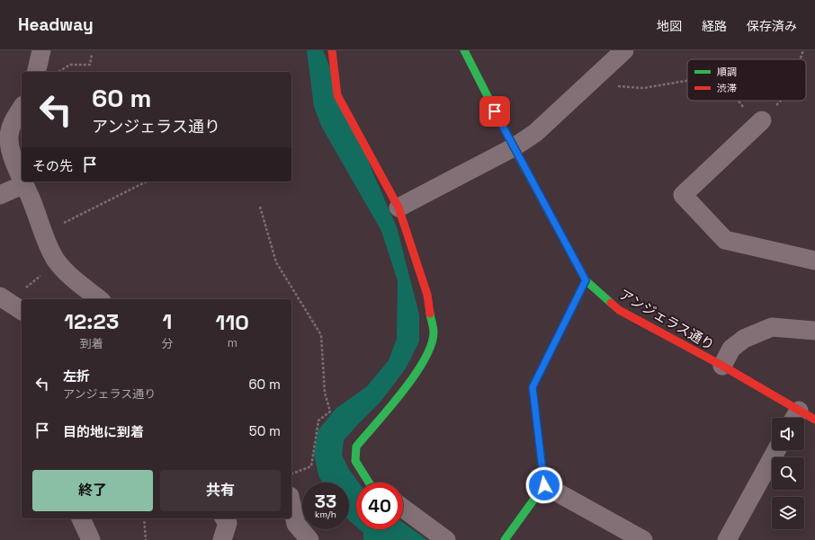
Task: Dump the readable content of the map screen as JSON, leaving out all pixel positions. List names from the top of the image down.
{
  "streets": {
    "street": ["アンジェラス通り"]
  },
  "legend": ["順調", "渋滞"],
  "page": {
    "header": "Headway",
    "nav": ["地図", "経路", "保存済み"],
    "turn": ["60 m", "アンジェラス通り"],
    "then": "その先",
    "eta": [
      "12:23",
      "到着",
      "1",
      "分",
      "110",
      "m"
    ],
    "list": [
      {
        "name": "左折",
        "note": "アンジェラス通り",
        "value": "60 m"
      },
      {
        "name": "目的地に到着",
        "value": "50 m"
      }
    ],
    "buttons": ["終了", "共有"],
    "speed": "33 km/h",
    "limit": "40"
  }
}
